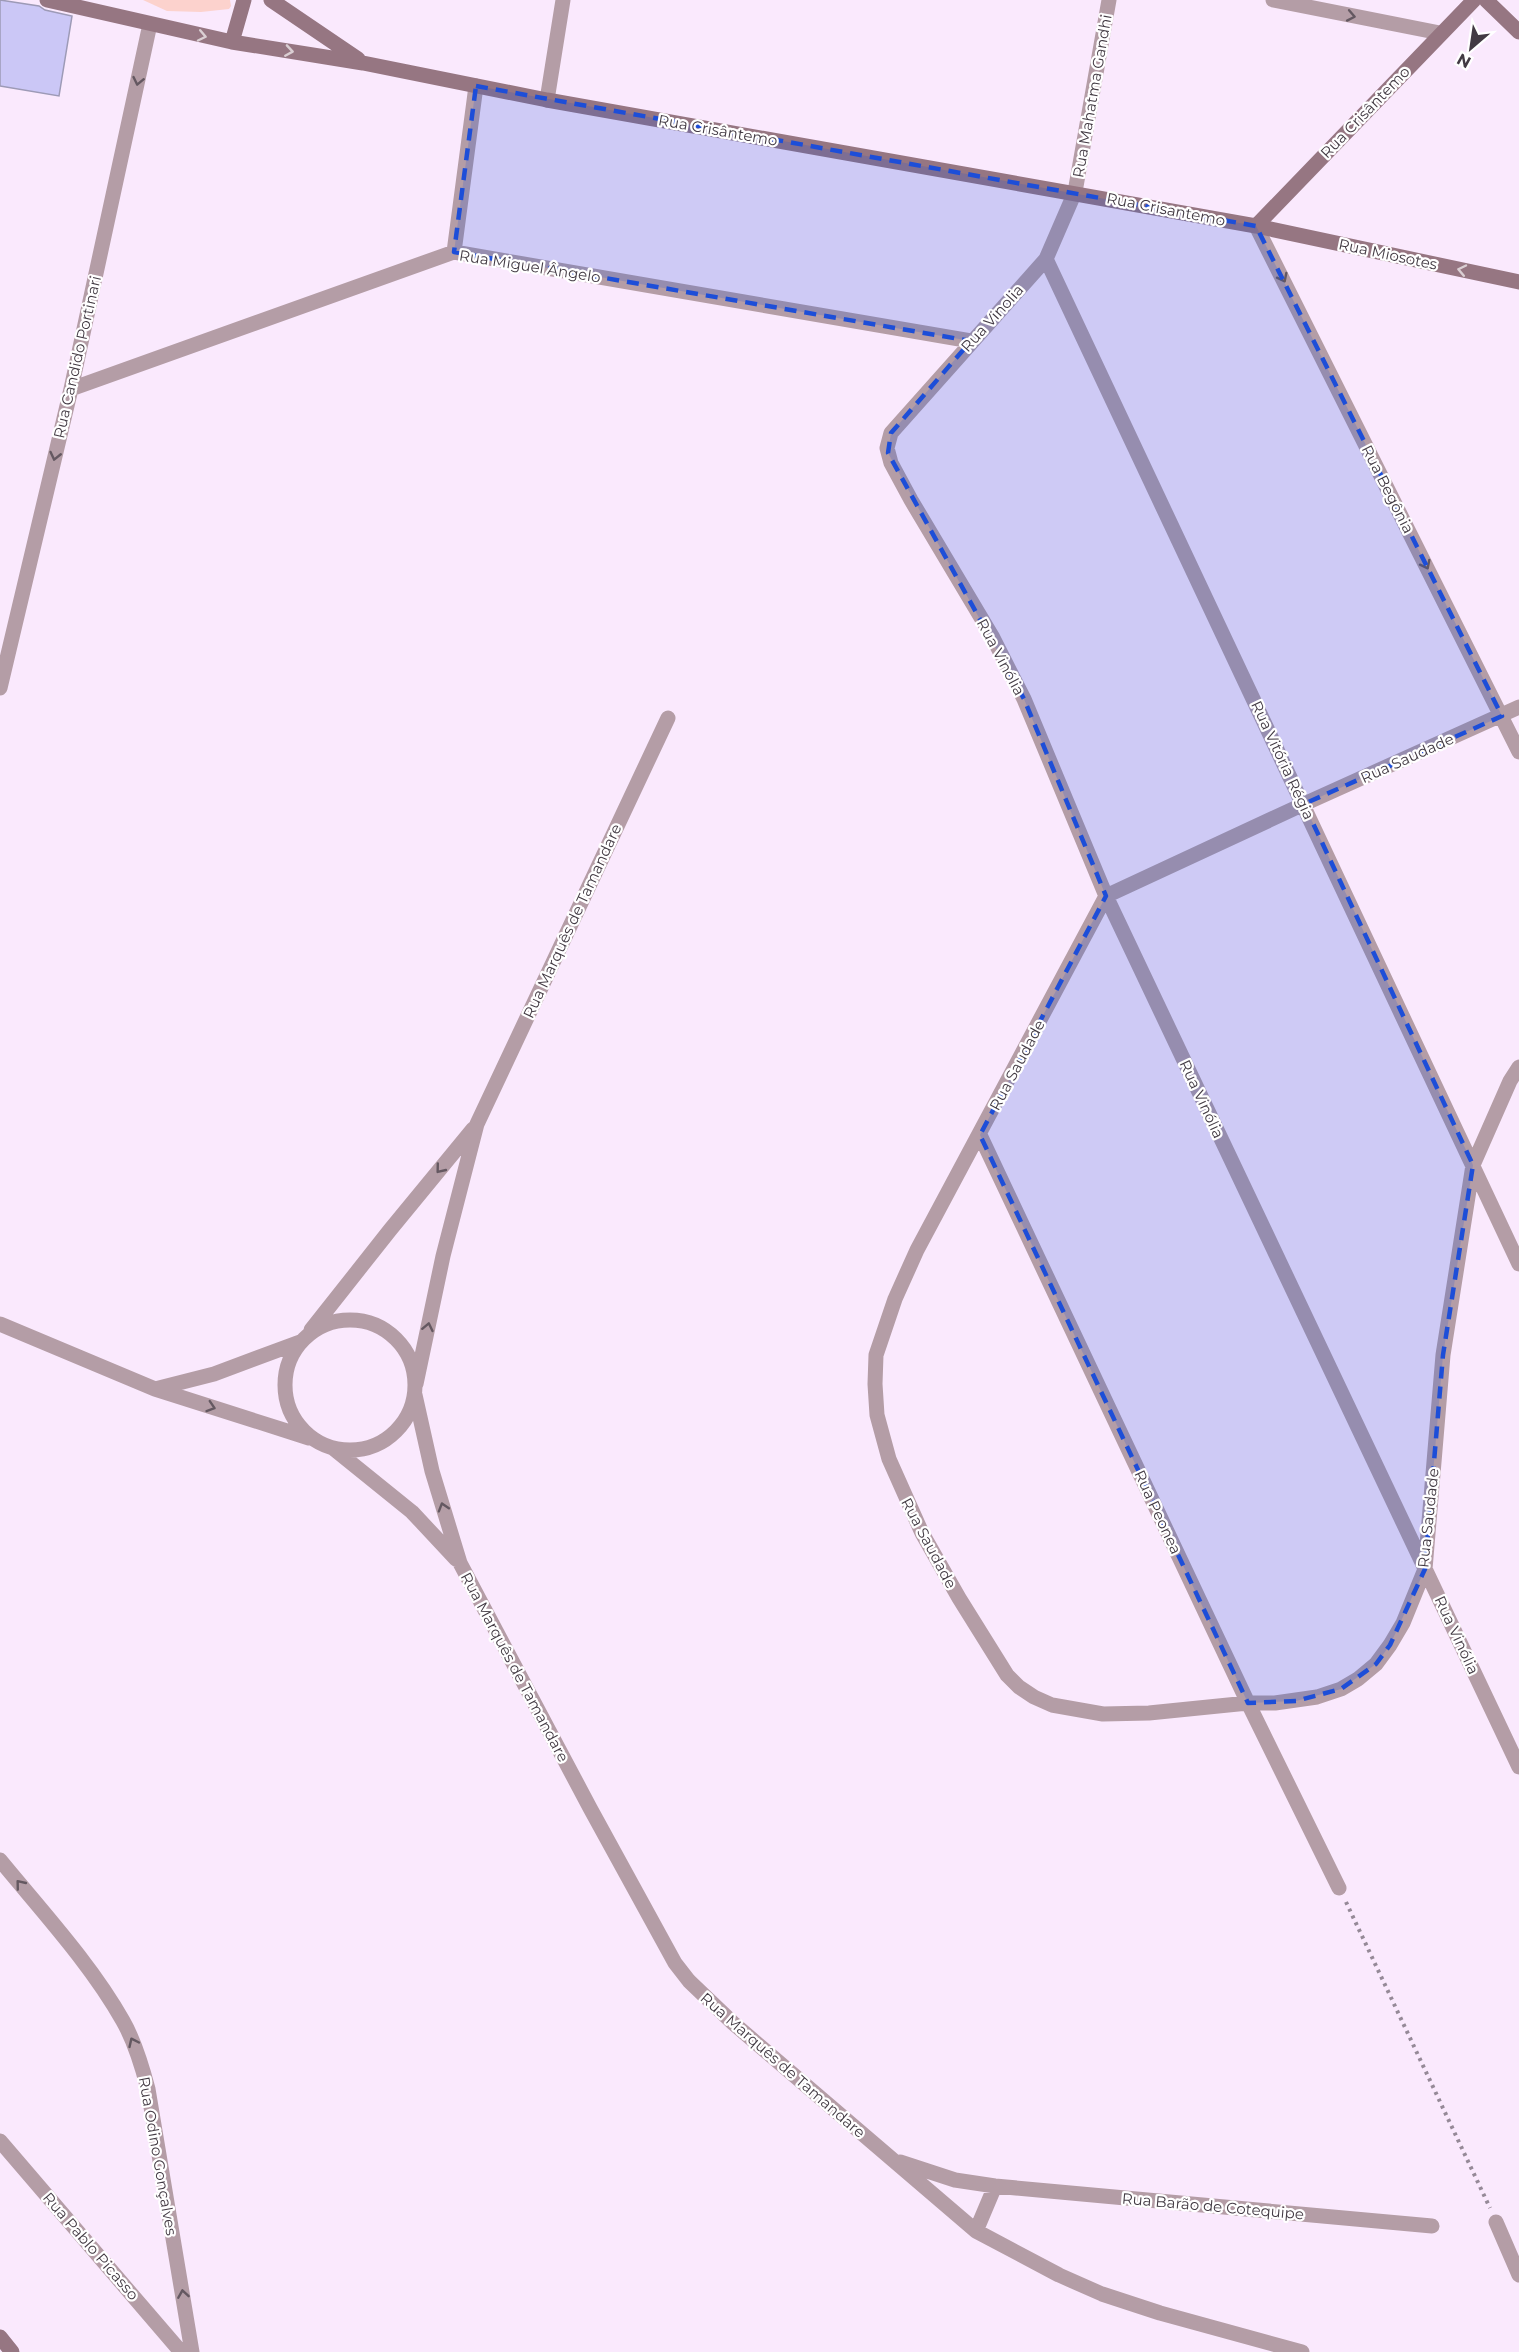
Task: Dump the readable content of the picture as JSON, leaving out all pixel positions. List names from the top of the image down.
{
  "streets": {
    "main road": ["Rua Crisântemo", "Rua Crisantemo", "Rua Miosotes"],
    "street": [
      "Rua Mahatma Gandhi",
      "Rua Miguel Ângelo",
      "Rua Vinolia",
      "Rua Candido Portinari",
      "Rua Begônia",
      "Rua Vinólia",
      "Rua Saudade",
      "Rua Vitória Régia",
      "Rua Marquês de Tamandare",
      "Rua Peonea",
      "Rua Odino Gonçalves",
      "Rua Barão de Cotequipe",
      "Rua Pablo Picasso"
    ]
  },
  "crossings": [
    ["Rua Mahatma Gandhi", "Rua Crisântemo"],
    ["Rua Mahatma Gandhi", "Rua Crisantemo"],
    ["Rua Mahatma Gandhi", "Rua Vinolia"],
    ["Rua Crisântemo", "Rua Crisantemo"],
    ["Rua Crisântemo", "Rua Miosotes"],
    ["Rua Crisântemo", "Rua Vinolia"],
    ["Rua Crisântemo", "Rua Candido Portinari"],
    ["Rua Crisântemo", "Rua Begônia"],
    ["Rua Crisantemo", "Rua Miosotes"],
    ["Rua Crisantemo", "Rua Vinolia"],
    ["Rua Crisantemo", "Rua Begônia"],
    ["Rua Miosotes", "Rua Begônia"],
    ["Rua Miguel Ângelo", "Rua Vinolia"],
    ["Rua Miguel Ângelo", "Rua Candido Portinari"],
    ["Rua Vinolia", "Rua Vinólia"],
    ["Rua Vinolia", "Rua Vitória Régia"],
    ["Rua Begônia", "Rua Saudade"],
    ["Rua Vinólia", "Rua Saudade"],
    ["Rua Saudade", "Rua Vitória Régia"],
    ["Rua Saudade", "Rua Peonea"],
    ["Rua Marquês de Tamandare", "Rua Barão de Cotequipe"]
  ],
  "one_way": [
    "Rua Miosotes",
    "Rua Candido Portinari",
    "Rua Begônia",
    "Rua Odino Gonçalves"
  ],
  "north": "bottom left"
}
